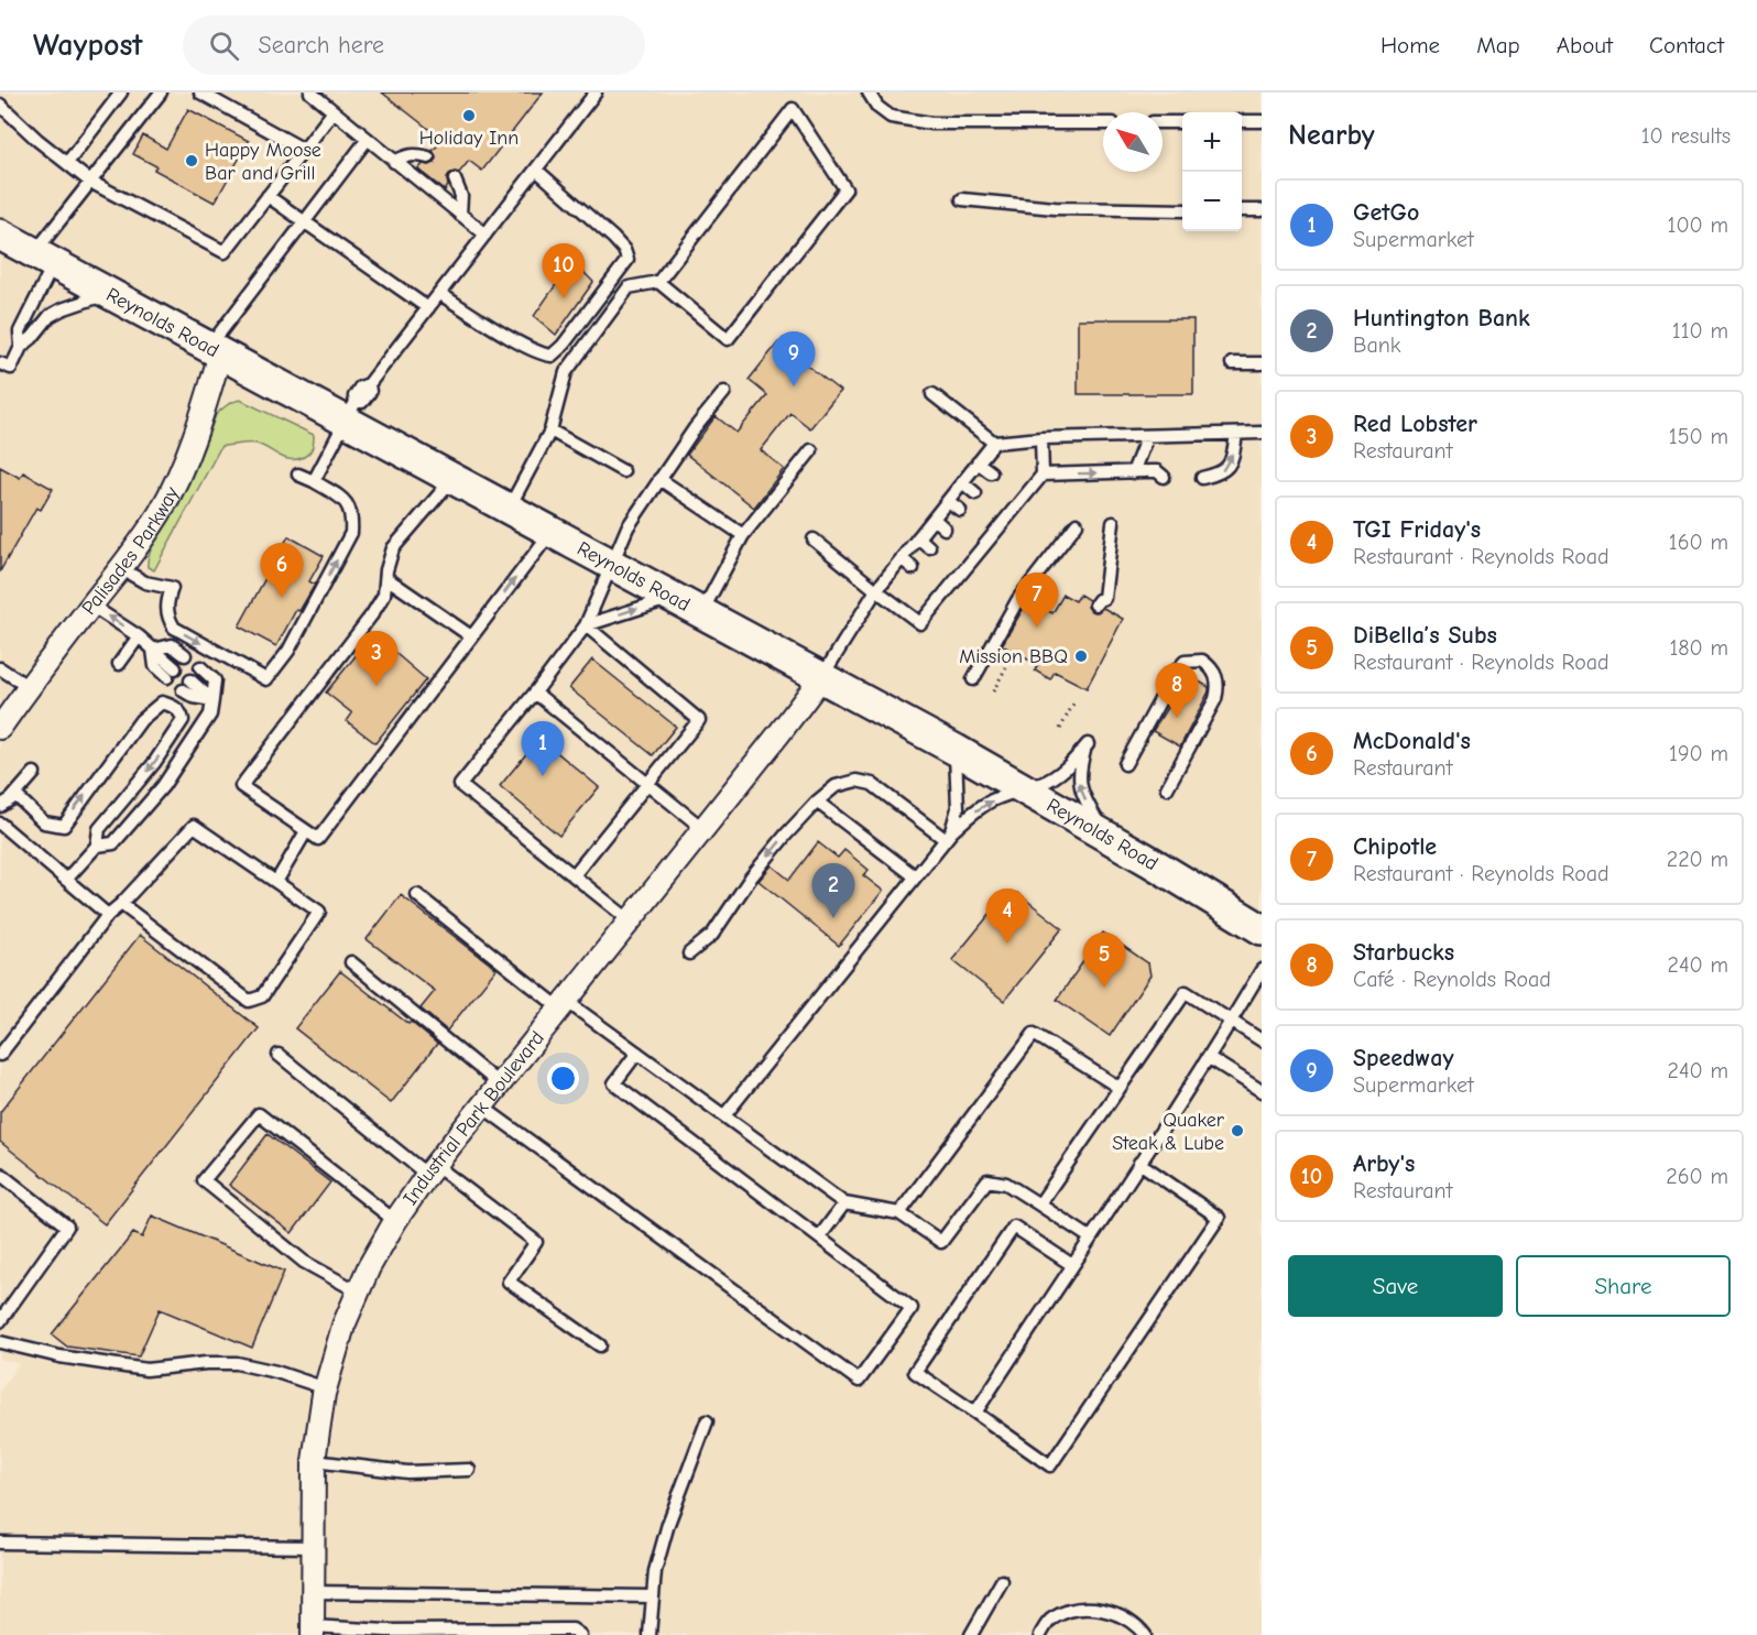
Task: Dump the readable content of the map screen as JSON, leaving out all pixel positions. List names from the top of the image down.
{
  "streets": {
    "main road": ["Reynolds Road"],
    "street": ["Palisades Parkway", "Industrial Park Boulevard"]
  },
  "crossings": [
    ["Reynolds Road", "Palisades Parkway"],
    ["Reynolds Road", "Industrial Park Boulevard"]
  ],
  "places": [
    "Holiday Inn",
    "Happy Moose Bar and Grill",
    "Mission BBQ",
    "Quaker Steak & Lube"
  ],
  "north": "top left",
  "page": {
    "header": "Waypost",
    "search": "Search here",
    "nav": [
      "Home",
      "Map",
      "About",
      "Contact"
    ],
    "heading": ["Nearby", "10 results"],
    "map_buttons": ["+", "−"],
    "list": [
      {
        "mark": "1",
        "name": "GetGo",
        "note": "Supermarket",
        "value": "100 m"
      },
      {
        "mark": "2",
        "name": "Huntington Bank",
        "note": "Bank",
        "value": "110 m"
      },
      {
        "mark": "3",
        "name": "Red Lobster",
        "note": "Restaurant",
        "value": "150 m"
      },
      {
        "mark": "4",
        "name": "TGI Friday's",
        "note": "Restaurant · Reynolds Road",
        "value": "160 m"
      },
      {
        "mark": "5",
        "name": "DiBella’s Subs",
        "note": "Restaurant · Reynolds Road",
        "value": "180 m"
      },
      {
        "mark": "6",
        "name": "McDonald's",
        "note": "Restaurant",
        "value": "190 m"
      },
      {
        "mark": "7",
        "name": "Chipotle",
        "note": "Restaurant · Reynolds Road",
        "value": "220 m"
      },
      {
        "mark": "8",
        "name": "Starbucks",
        "note": "Café · Reynolds Road",
        "value": "240 m"
      },
      {
        "mark": "9",
        "name": "Speedway",
        "note": "Supermarket",
        "value": "240 m"
      },
      {
        "mark": "10",
        "name": "Arby's",
        "note": "Restaurant",
        "value": "260 m"
      }
    ],
    "pins": [
      "10",
      "9",
      "6",
      "7",
      "3",
      "8",
      "1",
      "2",
      "4",
      "5"
    ],
    "buttons": ["Save", "Share"]
  }
}
